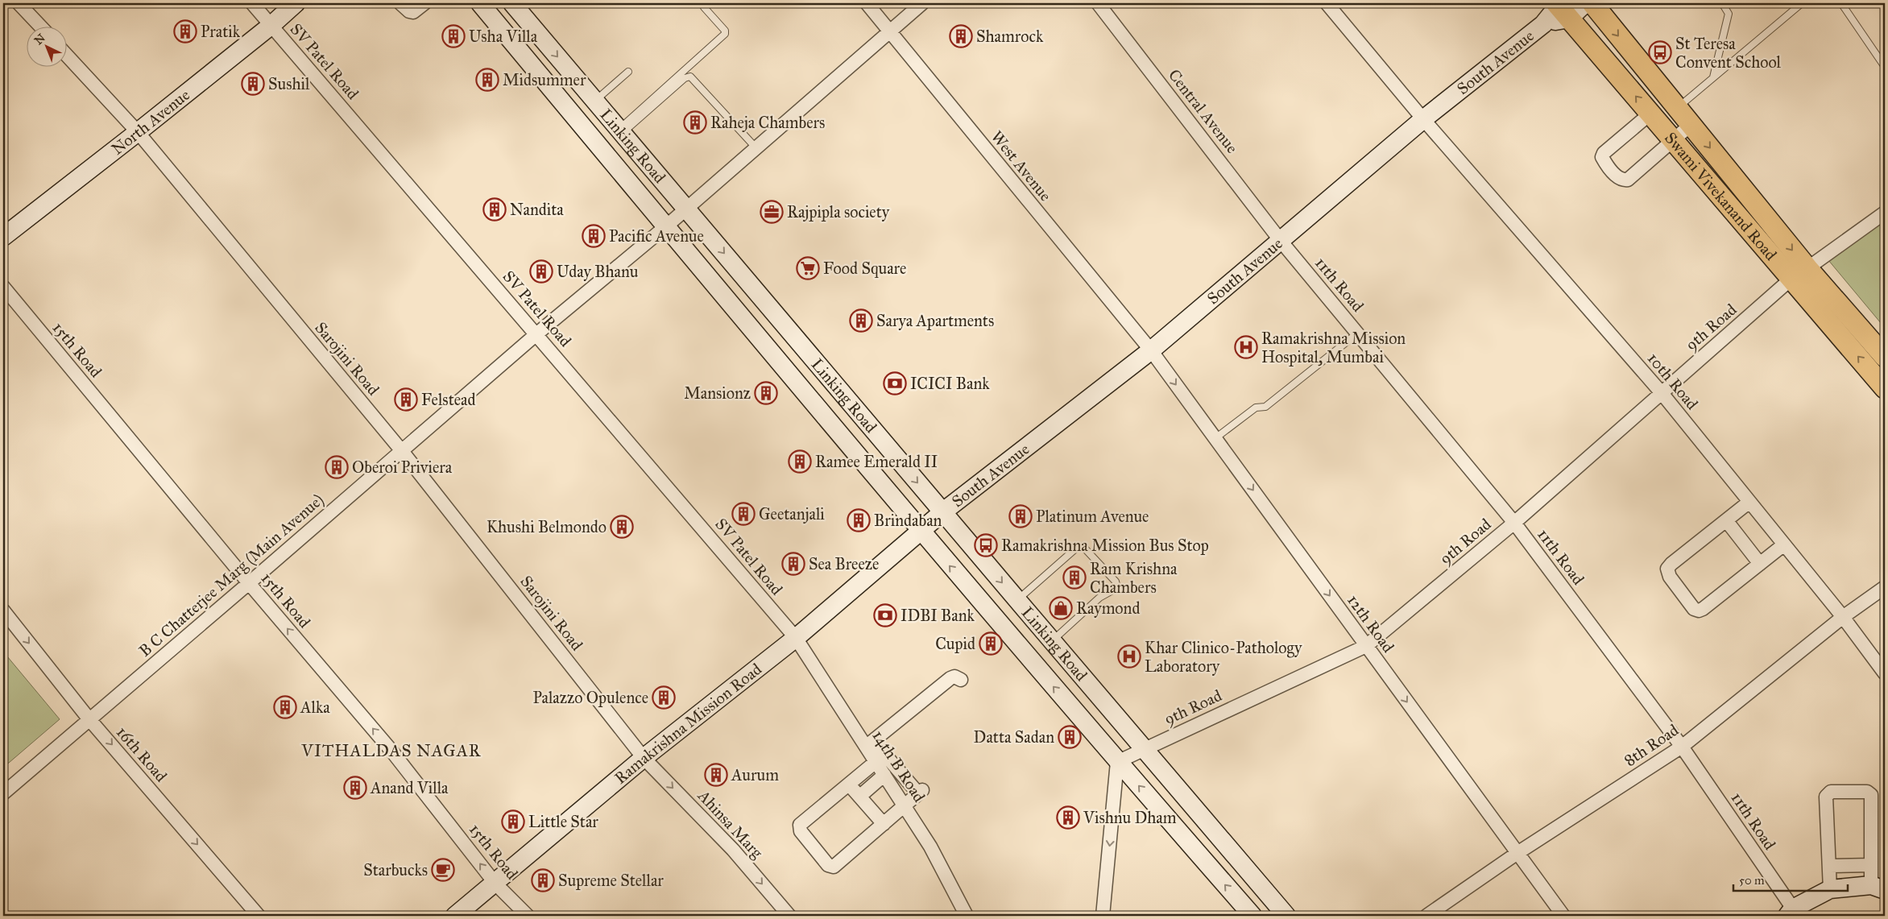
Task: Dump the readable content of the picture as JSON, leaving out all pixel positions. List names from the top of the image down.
{
  "streets": {
    "main road": [
      "South Avenue",
      "North Avenue",
      "Linking Road",
      "Swami Vivekanand Road",
      "Ramakrishna Mission Road"
    ],
    "street": [
      "SV Patel Road",
      "Central Avenue",
      "West Avenue",
      "11th Road",
      "9th Road",
      "15th Road",
      "Sarojini Road",
      "10th Road",
      "B C Chatterjee Marg (Main Avenue)",
      "12th Road",
      "8th Road",
      "16th Road",
      "14th B Road",
      "Ahinsa Marg"
    ]
  },
  "crossings": [
    ["SV Patel Road", "North Avenue"],
    ["SV Patel Road", "B C Chatterjee Marg (Main Avenue)"],
    ["SV Patel Road", "Ramakrishna Mission Road"],
    ["SV Patel Road", "14th B Road"],
    ["South Avenue", "Central Avenue"],
    ["South Avenue", "Linking Road"],
    ["South Avenue", "West Avenue"],
    ["South Avenue", "Swami Vivekanand Road"],
    ["South Avenue", "11th Road"],
    ["South Avenue", "10th Road"],
    ["South Avenue", "12th Road"],
    ["South Avenue", "Ramakrishna Mission Road"],
    ["Central Avenue", "11th Road"],
    ["North Avenue", "Sarojini Road"],
    ["Linking Road", "9th Road"],
    ["Linking Road", "B C Chatterjee Marg (Main Avenue)"],
    ["Linking Road", "Ramakrishna Mission Road"],
    ["West Avenue", "B C Chatterjee Marg (Main Avenue)"],
    ["West Avenue", "12th Road"],
    ["Swami Vivekanand Road", "9th Road"],
    ["11th Road", "9th Road"],
    ["11th Road", "8th Road"],
    ["9th Road", "10th Road"],
    ["9th Road", "12th Road"],
    ["15th Road", "B C Chatterjee Marg (Main Avenue)"],
    ["15th Road", "Ramakrishna Mission Road"],
    ["Sarojini Road", "B C Chatterjee Marg (Main Avenue)"],
    ["Sarojini Road", "Ramakrishna Mission Road"],
    ["Sarojini Road", "Ahinsa Marg"],
    ["10th Road", "8th Road"],
    ["B C Chatterjee Marg (Main Avenue)", "16th Road"],
    ["12th Road", "8th Road"],
    ["Ramakrishna Mission Road", "14th B Road"],
    ["Ramakrishna Mission Road", "Ahinsa Marg"]
  ],
  "one_way": [
    "15th Road",
    "12th Road",
    "16th Road",
    "Ahinsa Marg"
  ],
  "districts": ["VITHALDAS NAGAR"],
  "places": {
    "building": [
      "Pratik",
      "Usha Villa",
      "Shamrock",
      "Midsummer",
      "Sushil",
      "Raheja Chambers",
      "Nandita",
      "Pacific Avenue",
      "Uday Bhanu",
      "Sarya Apartments",
      "Mansionz",
      "Felstead",
      "Ramee Emerald II",
      "Oberoi Priviera",
      "Geetanjali",
      "Platinum Avenue",
      "Brindaban",
      "Khushi Belmondo",
      "Sea Breeze",
      "Ram Krishna Chambers",
      "Cupid",
      "Palazzo Opulence",
      "Alka",
      "Datta Sadan",
      "Aurum",
      "Anand Villa",
      "Vishnu Dham",
      "Little Star",
      "Supreme Stellar"
    ],
    "bus stop": ["St Teresa Convent School", "Ramakrishna Mission Bus Stop"],
    "office": ["Rajpipla society"],
    "supermarket": ["Food Square"],
    "hospital": ["Ramakrishna Mission Hospital, Mumbai", "Khar Clinico-Pathology Laboratory"],
    "bank": ["ICICI Bank", "IDBI Bank"],
    "shop": ["Raymond"],
    "cafe": ["Starbucks"]
  },
  "scale_bar": "50 m",
  "north": "top left"
}
